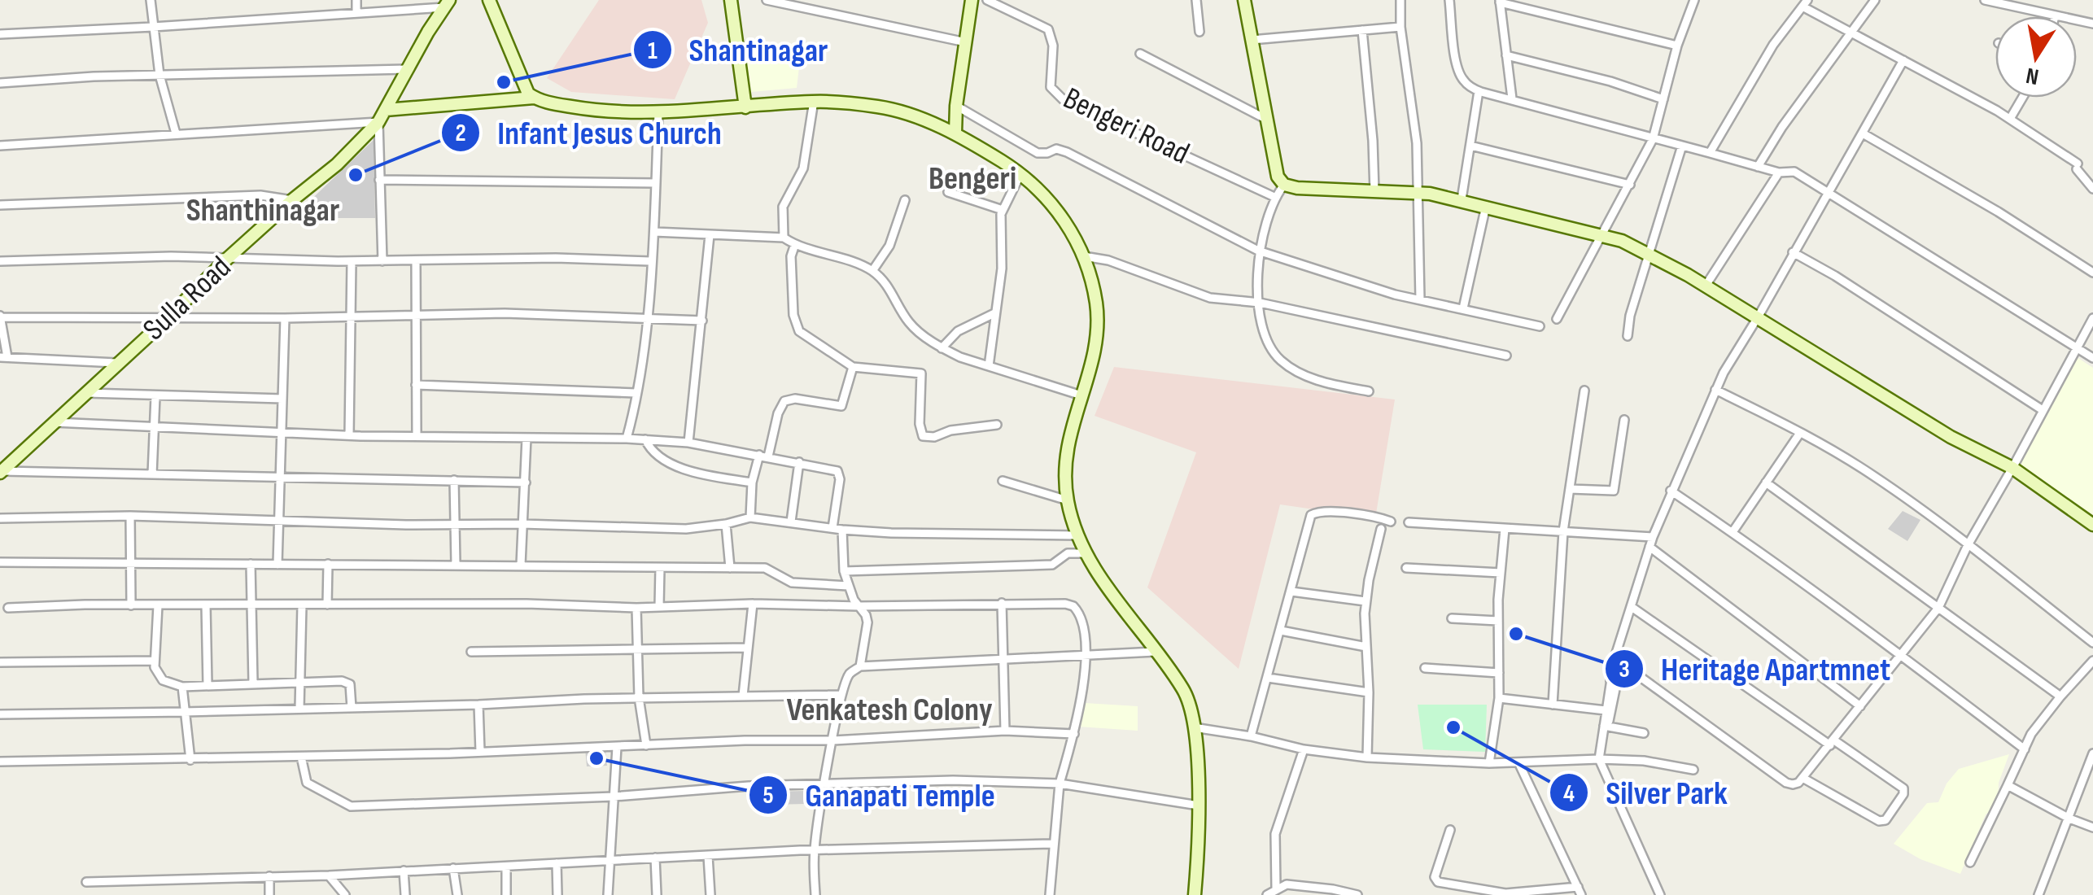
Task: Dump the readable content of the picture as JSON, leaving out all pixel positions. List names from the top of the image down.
{
  "streets": {
    "main road": ["Sulla Road"],
    "street": ["Bengeri Road"]
  },
  "districts": ["Bengeri", "Shanthinagar", "Venkatesh Colony"],
  "places": [
    "Shantinagar",
    "Infant Jesus Church",
    "Heritage Apartmnet",
    "Silver Park",
    "Ganapati Temple"
  ],
  "north": "bottom"
}
